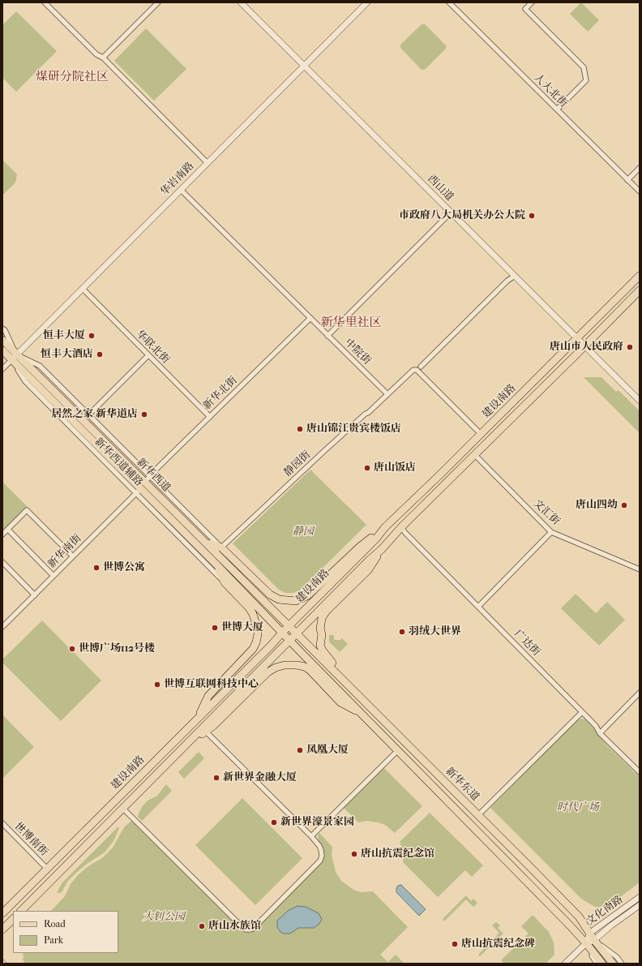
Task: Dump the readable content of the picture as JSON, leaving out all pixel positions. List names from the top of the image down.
{
  "streets": {
    "main road": ["建设南路", "新华西道", "新华东道"],
    "street": [
      "人大北街",
      "华岩南路",
      "西山道",
      "华联北街",
      "中院街",
      "新华北街",
      "新华西道辅路",
      "静园街",
      "文汇街",
      "新华南街",
      "广达街",
      "世博南街",
      "文化南路"
    ]
  },
  "crossings": [
    ["华岩南路", "西山道"],
    ["华岩南路", "华联北街"],
    ["华岩南路", "中院街"],
    ["华岩南路", "新华西道辅路"],
    ["华岩南路", "新华西道"],
    ["西山道", "建设南路"],
    ["华联北街", "新华北街"],
    ["中院街", "新华北街"],
    ["中院街", "静园街"],
    ["新华北街", "新华西道辅路"],
    ["新华北街", "新华西道"],
    ["建设南路", "新华西道"],
    ["建设南路", "文汇街"],
    ["建设南路", "广达街"],
    ["建设南路", "新华东道"],
    ["建设南路", "世博南街"],
    ["新华西道辅路", "静园街"],
    ["新华西道辅路", "新华西道"],
    ["新华西道辅路", "新华南街"],
    ["新华西道", "新华南街"],
    ["新华西道", "新华东道"],
    ["新华东道", "文化南路"]
  ],
  "districts": ["煤研分院社区", "新华里社区"],
  "parks": ["静园", "时代广场", "大钊公园"],
  "places": [
    "市政府八大局机关办公大院",
    "恒丰大厦",
    "唐山市人民政府",
    "恒丰大酒店",
    "居然之家 新华道店",
    "唐山锦江贵宾楼饭店",
    "唐山饭店",
    "唐山四幼",
    "世博公寓",
    "世博大厦",
    "羽绒大世界",
    "世博广场112号楼",
    "世博互联网科技中心",
    "凤凰大厦",
    "新世界金融大厦",
    "新世界濠景家园",
    "唐山抗震纪念馆",
    "唐山水族馆",
    "唐山抗震纪念碑"
  ],
  "legend": ["Road", "Park"]
}
